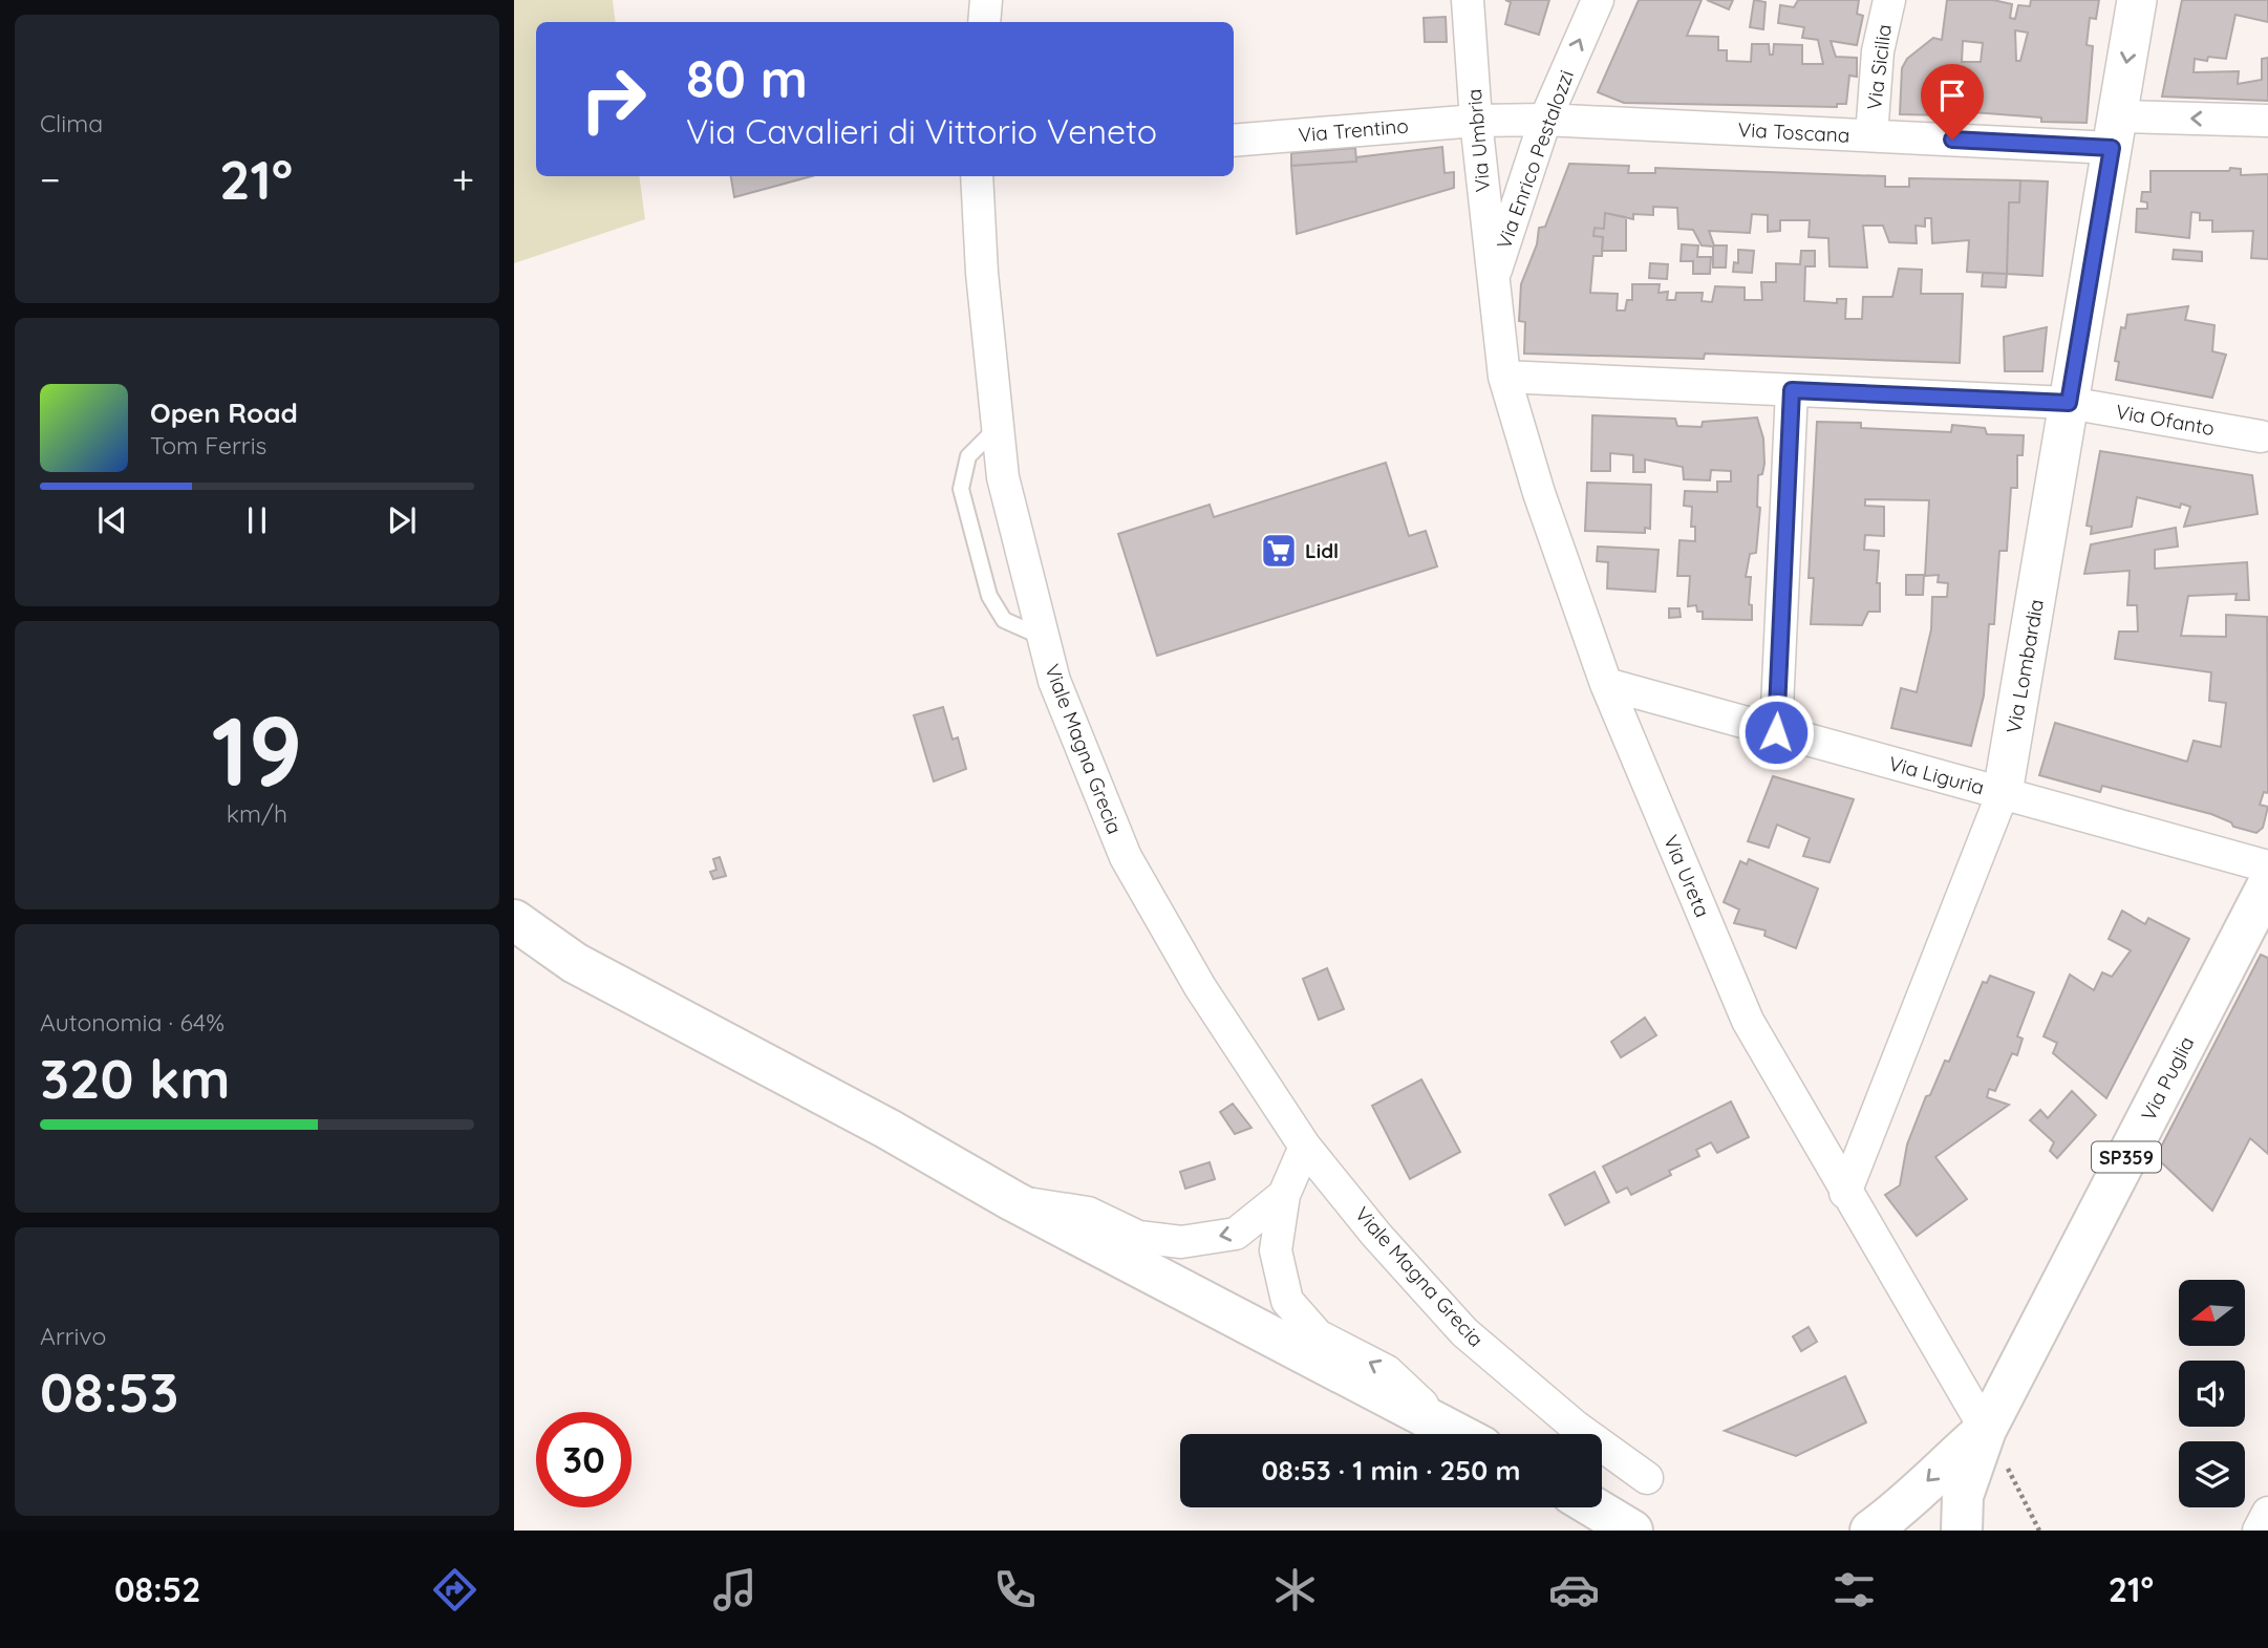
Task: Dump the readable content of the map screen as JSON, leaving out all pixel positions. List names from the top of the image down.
{
  "streets": {
    "main road": ["Via Puglia", "SP359"],
    "street": [
      "Via Sicilia",
      "Via Trentino",
      "Via Toscana",
      "Via Umbria",
      "Via Enrico Pestalozzi",
      "Via Ofanto",
      "Via Lombardia",
      "Viale Magna Grecia",
      "Via Liguria",
      "Via Ureta"
    ]
  },
  "crossings": [
    ["Via Sicilia", "Via Toscana"],
    ["Via Trentino", "Via Toscana"],
    ["Via Trentino", "Via Umbria"],
    ["Via Toscana", "Via Umbria"],
    ["Via Toscana", "Via Enrico Pestalozzi"],
    ["Via Toscana", "Via Lombardia"],
    ["Via Umbria", "Via Enrico Pestalozzi"],
    ["Via Umbria", "Via Ureta"],
    ["Via Enrico Pestalozzi", "Via Ureta"],
    ["Via Ofanto", "Via Lombardia"],
    ["Via Ofanto", "Via Ureta"],
    ["Via Lombardia", "Via Liguria"],
    ["Via Lombardia", "Via Ureta"],
    ["Via Liguria", "Via Ureta"],
    ["Via Ureta", "Via Puglia"]
  ],
  "one_way": ["Via Enrico Pestalozzi"],
  "places": {
    "supermarket": ["Lidl"]
  },
  "north": "left",
  "page": {
    "tile": [
      "Clima",
      ["19", "km/h"],
      ["Autonomia · 64%", "320 km"],
      ["Arrivo", "08:53"]
    ],
    "turn": ["80 m", "Via Cavalieri di Vittorio Veneto"],
    "heat": ["−", "21°", "+"],
    "song": ["Open Road", "Tom Ferris"],
    "limit": "30",
    "trip": "08:53 · 1 min · 250 m",
    "tabs": ["08:52", "21°"]
  }
}
